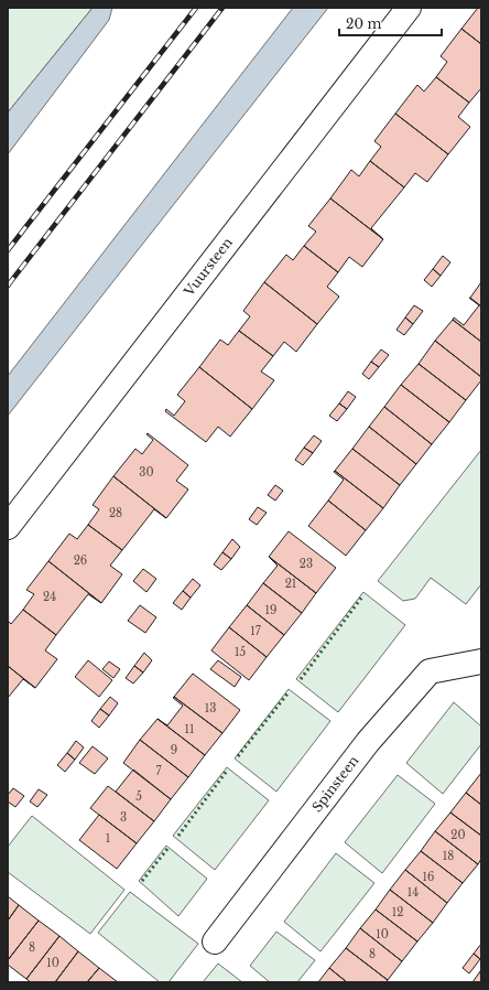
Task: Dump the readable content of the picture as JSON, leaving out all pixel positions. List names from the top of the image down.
{
  "streets": {
    "street": ["Vuursteen", "Spinsteen"]
  },
  "house_numbers": [
    "30",
    "28",
    "26",
    "23",
    "21",
    "24",
    "19",
    "17",
    "15",
    "13",
    "11",
    "9",
    "7",
    "5",
    "3",
    "20",
    "1",
    "18",
    "16",
    "14",
    "12",
    "10",
    "8",
    "8",
    "10"
  ],
  "scale_bar": "20 m"
}
